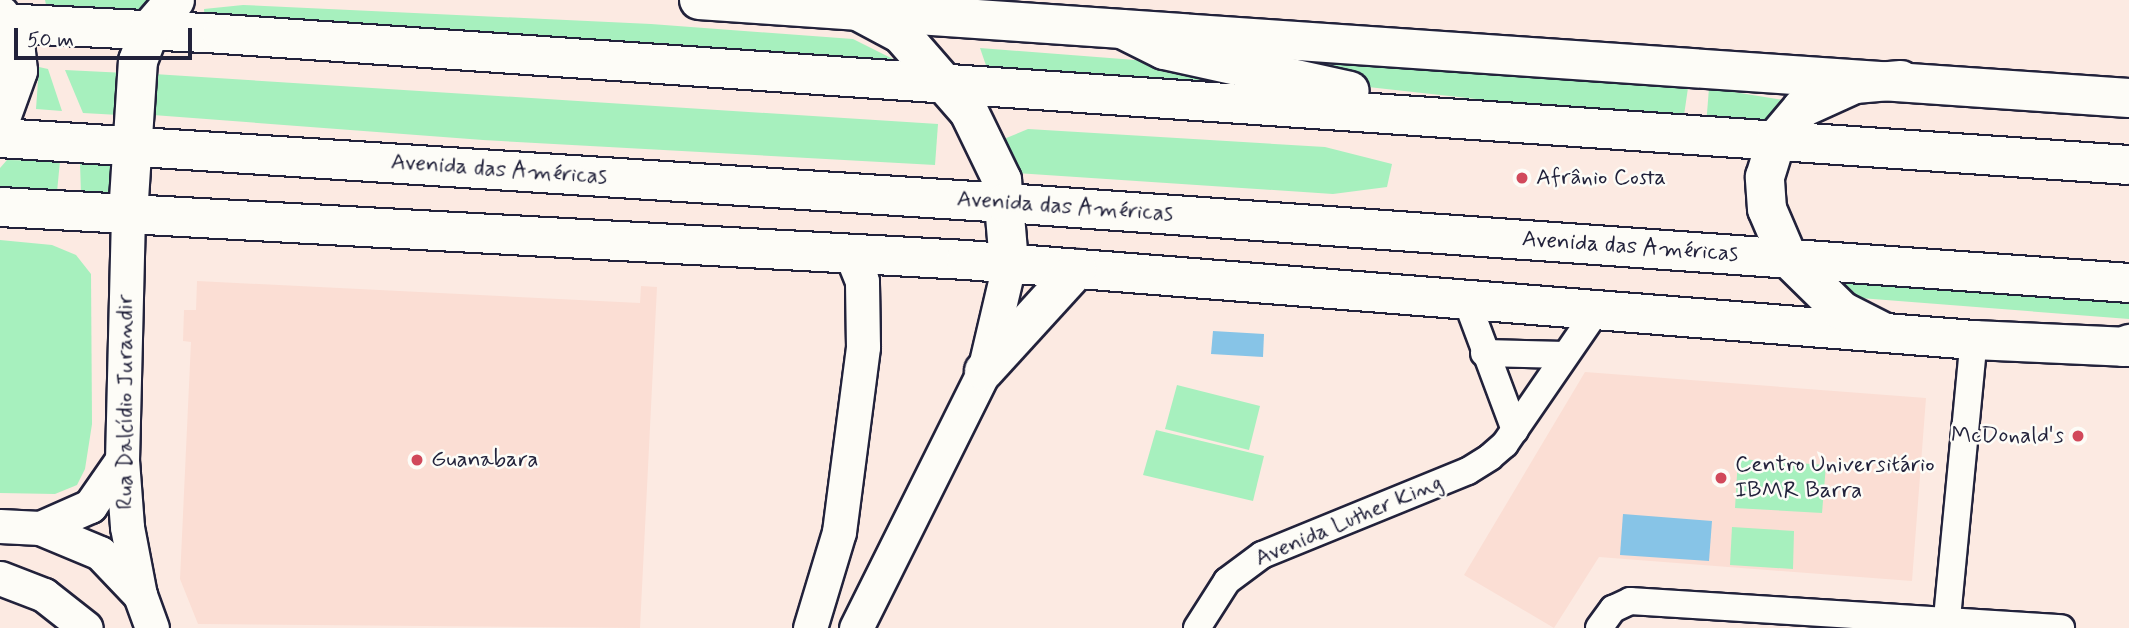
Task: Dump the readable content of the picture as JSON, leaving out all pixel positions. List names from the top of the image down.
{
  "streets": {
    "main road": ["Avenida das Américas"],
    "street": ["Rua Dalcídio Jurandir", "Avenida Luther King"]
  },
  "places": [
    "Afrânio Costa",
    "McDonald's",
    "Guanabara",
    "Centro Universitário IBMR Barra"
  ],
  "scale_bar": "50 m"
}
